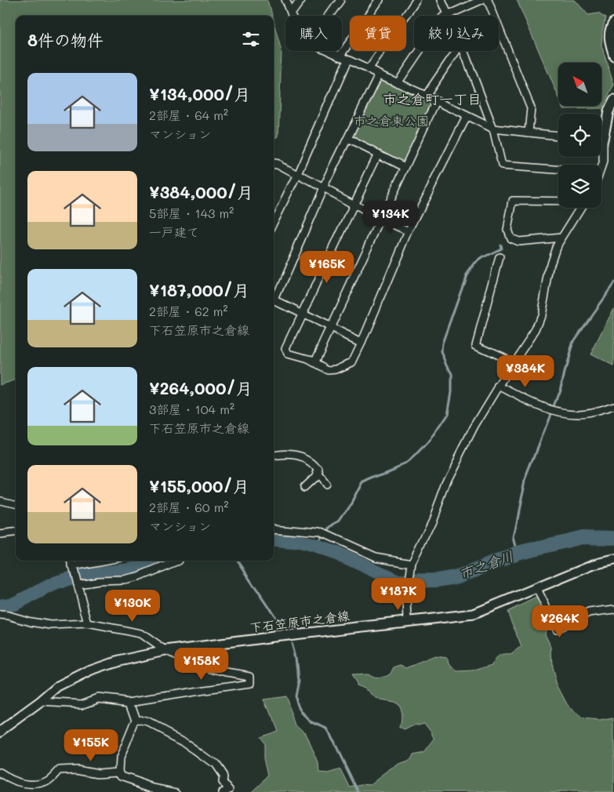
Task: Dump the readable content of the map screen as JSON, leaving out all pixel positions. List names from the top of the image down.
{
  "streets": {
    "main road": ["下石笠原市之倉線"]
  },
  "districts": ["市之倉町一丁目"],
  "water": ["市之倉川"],
  "parks": ["市之倉東公園"],
  "north": "top left",
  "page": {
    "chip": ["購入", "賃貸", "絞り込み"],
    "heading": "8件の物件",
    "list": [
      {
        "name": "¥134,000/月",
        "note": "2部屋 · 64 m² · マンション"
      },
      {
        "name": "¥384,000/月",
        "note": "5部屋 · 143 m² · 一戸建て"
      },
      {
        "name": "¥187,000/月",
        "note": "2部屋 · 62 m² · 下石笠原市之倉線"
      },
      {
        "name": "¥264,000/月",
        "note": "3部屋 · 104 m² · 下石笠原市之倉線"
      },
      {
        "name": "¥155,000/月",
        "note": "2部屋 · 60 m² · マンション"
      }
    ],
    "price": [
      "¥134K",
      "¥165K",
      "¥384K",
      "¥187K",
      "¥130K",
      "¥264K",
      "¥158K",
      "¥155K"
    ]
  }
}
